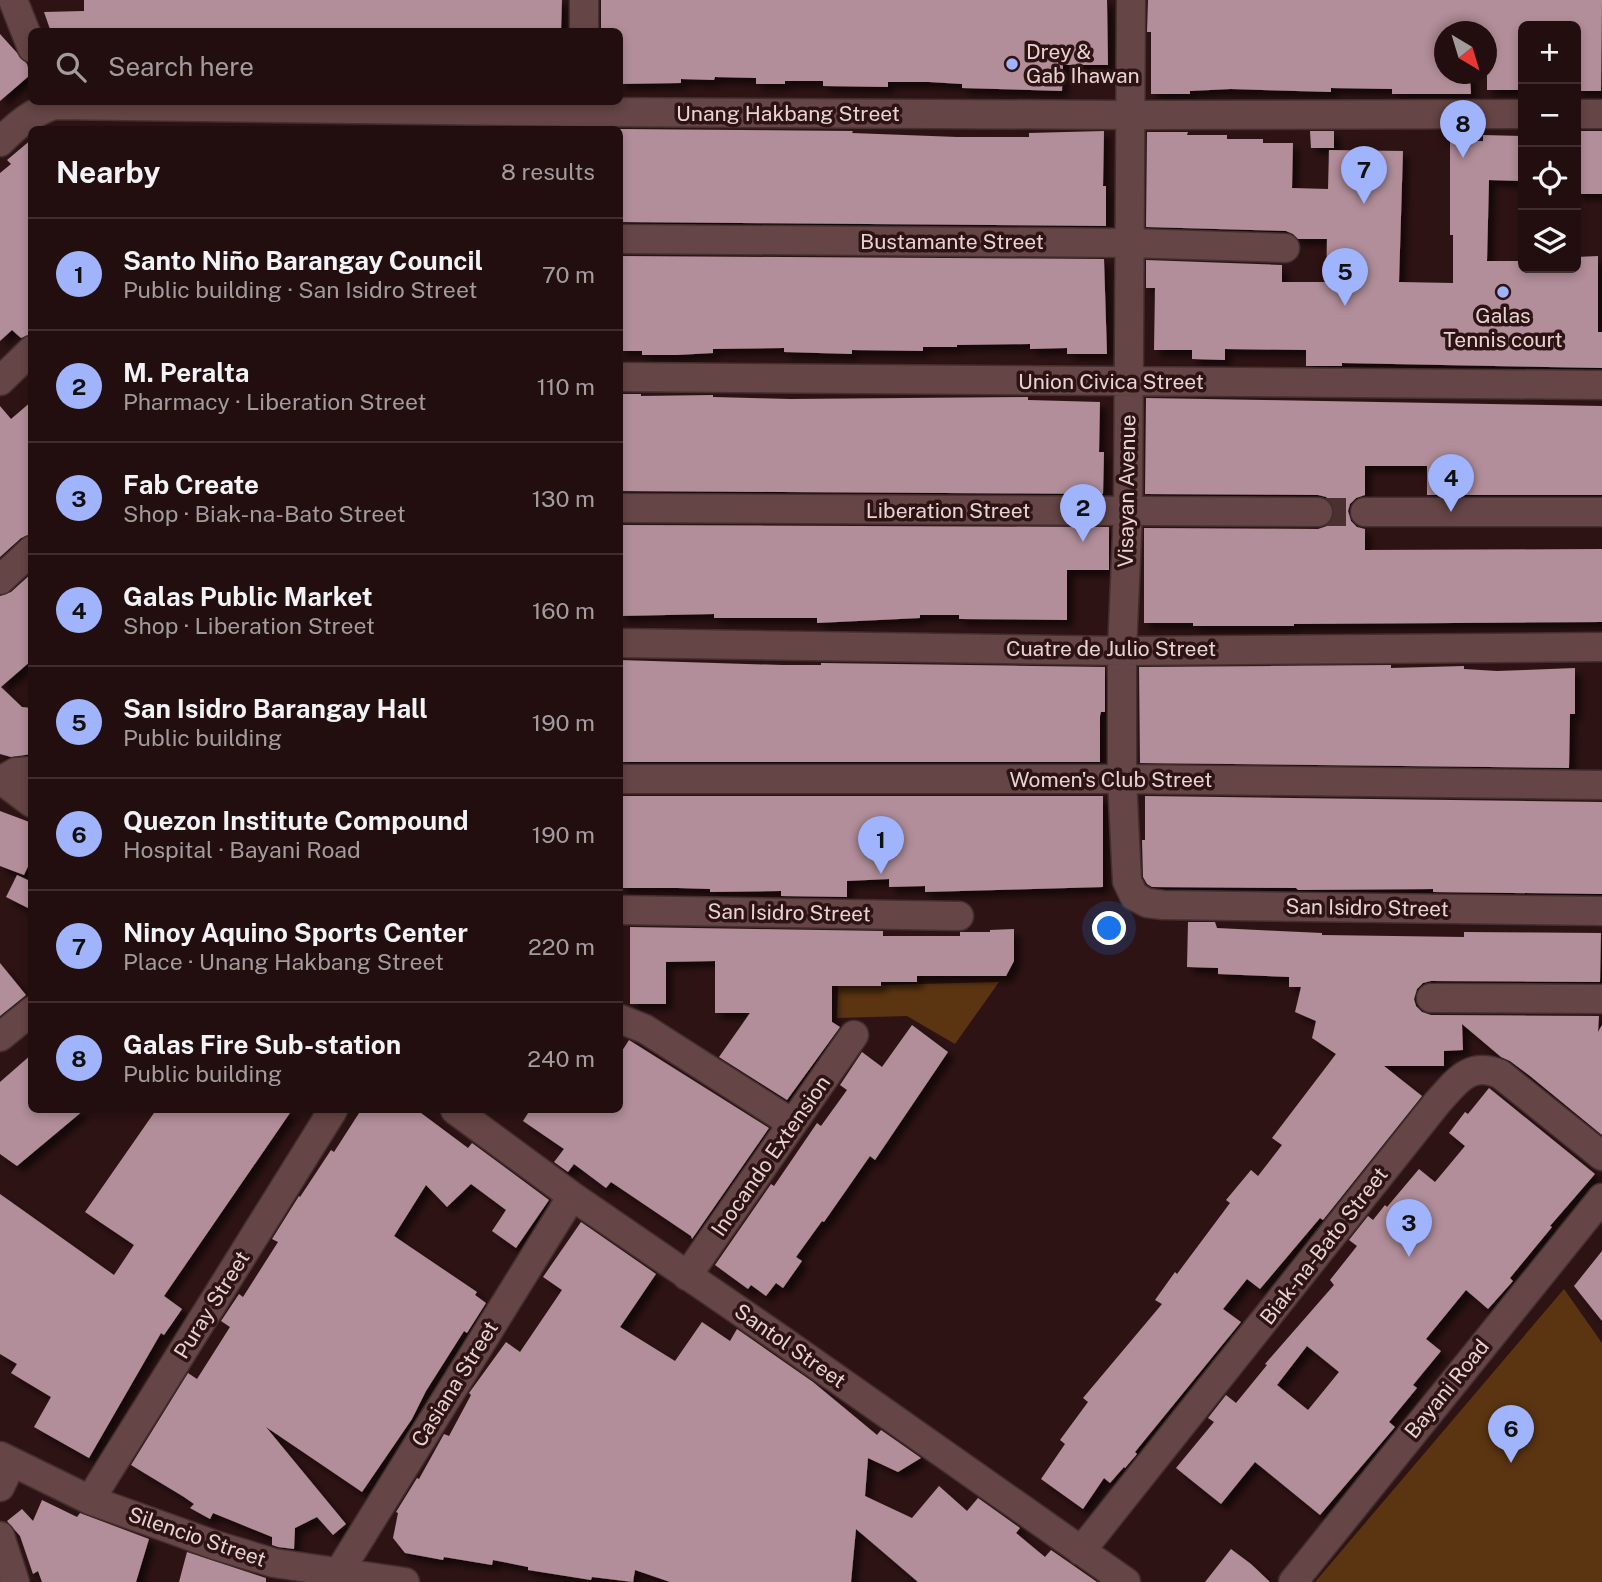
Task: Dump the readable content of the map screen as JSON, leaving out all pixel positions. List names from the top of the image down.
{
  "streets": {
    "street": [
      "Unang Hakbang Street",
      "Bustamante Street",
      "Union Civica Street",
      "Visayan Avenue",
      "Liberation Street",
      "Cuatre de Julio Street",
      "Women's Club Street",
      "San Isidro Street",
      "Inocando Extension",
      "Biak-na-Bato Street",
      "Puray Street",
      "Santol Street",
      "Casiana Street",
      "Bayani Road",
      "Silencio Street"
    ]
  },
  "crossings": [
    ["Unang Hakbang Street", "Visayan Avenue"],
    ["Bustamante Street", "Visayan Avenue"],
    ["Union Civica Street", "Visayan Avenue"],
    ["Visayan Avenue", "Liberation Street"],
    ["Visayan Avenue", "Cuatre de Julio Street"],
    ["Visayan Avenue", "Women's Club Street"],
    ["Visayan Avenue", "San Isidro Street"],
    ["Inocando Extension", "Santol Street"],
    ["Biak-na-Bato Street", "Santol Street"],
    ["Puray Street", "Silencio Street"],
    ["Santol Street", "Casiana Street"],
    ["Casiana Street", "Silencio Street"]
  ],
  "places": ["Drey & Gab Ihawan", "Galas Tennis court"],
  "north": "bottom right",
  "page": {
    "map_buttons": ["+", "−"],
    "search": "Search here",
    "pins": [
      "8",
      "7",
      "5",
      "4",
      "2",
      "1",
      "3",
      "6"
    ],
    "heading": ["Nearby", "8 results"],
    "list": [
      {
        "mark": "1",
        "name": "Santo Niño Barangay Council",
        "note": "Public building · San Isidro Street",
        "value": "70 m"
      },
      {
        "mark": "2",
        "name": "M. Peralta",
        "note": "Pharmacy · Liberation Street",
        "value": "110 m"
      },
      {
        "mark": "3",
        "name": "Fab Create",
        "note": "Shop · Biak-na-Bato Street",
        "value": "130 m"
      },
      {
        "mark": "4",
        "name": "Galas Public Market",
        "note": "Shop · Liberation Street",
        "value": "160 m"
      },
      {
        "mark": "5",
        "name": "San Isidro Barangay Hall",
        "note": "Public building",
        "value": "190 m"
      },
      {
        "mark": "6",
        "name": "Quezon Institute Compound",
        "note": "Hospital · Bayani Road",
        "value": "190 m"
      },
      {
        "mark": "7",
        "name": "Ninoy Aquino Sports Center",
        "note": "Place · Unang Hakbang Street",
        "value": "220 m"
      },
      {
        "mark": "8",
        "name": "Galas Fire Sub-station",
        "note": "Public building",
        "value": "240 m"
      }
    ]
  }
}
